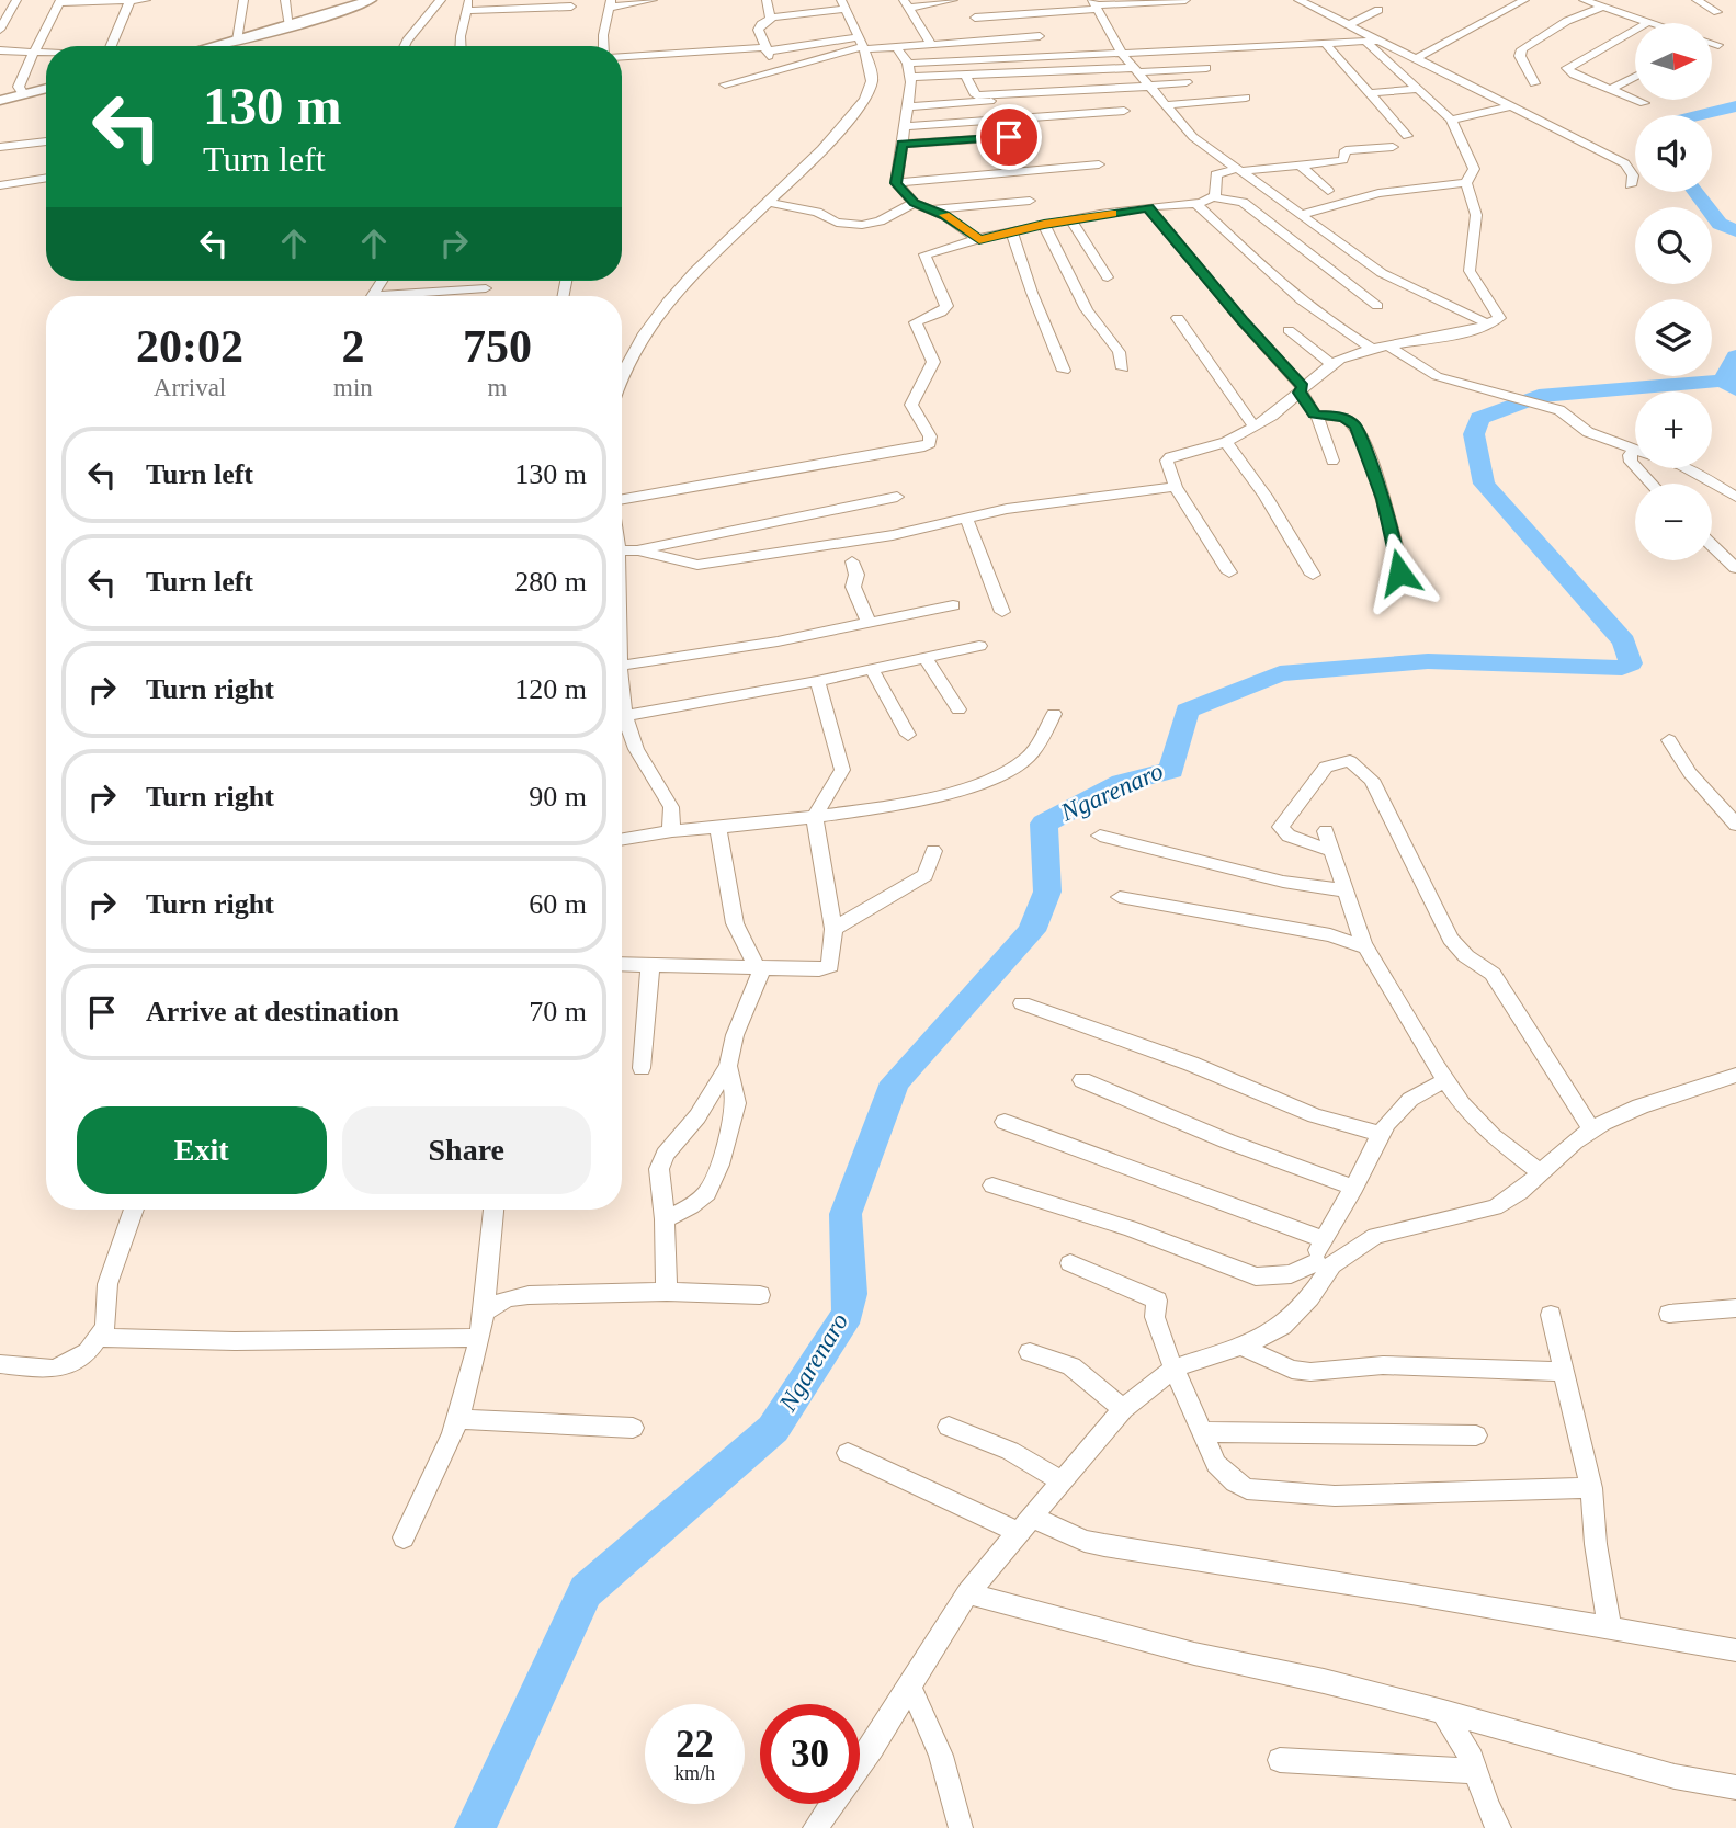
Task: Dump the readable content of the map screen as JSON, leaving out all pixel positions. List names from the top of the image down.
{
  "water": ["Ngarenaro"],
  "north": "right",
  "page": {
    "map_buttons": ["+", "−"],
    "turn": ["130 m", "Turn left"],
    "eta": [
      "20:02",
      "Arrival",
      "2",
      "min",
      "750",
      "m"
    ],
    "list": [
      {
        "name": "Turn left",
        "value": "130 m"
      },
      {
        "name": "Turn left",
        "value": "280 m"
      },
      {
        "name": "Turn right",
        "value": "120 m"
      },
      {
        "name": "Turn right",
        "value": "90 m"
      },
      {
        "name": "Turn right",
        "value": "60 m"
      },
      {
        "name": "Arrive at destination",
        "value": "70 m"
      }
    ],
    "buttons": ["Exit", "Share"],
    "speed": "22 km/h",
    "limit": "30"
  }
}
